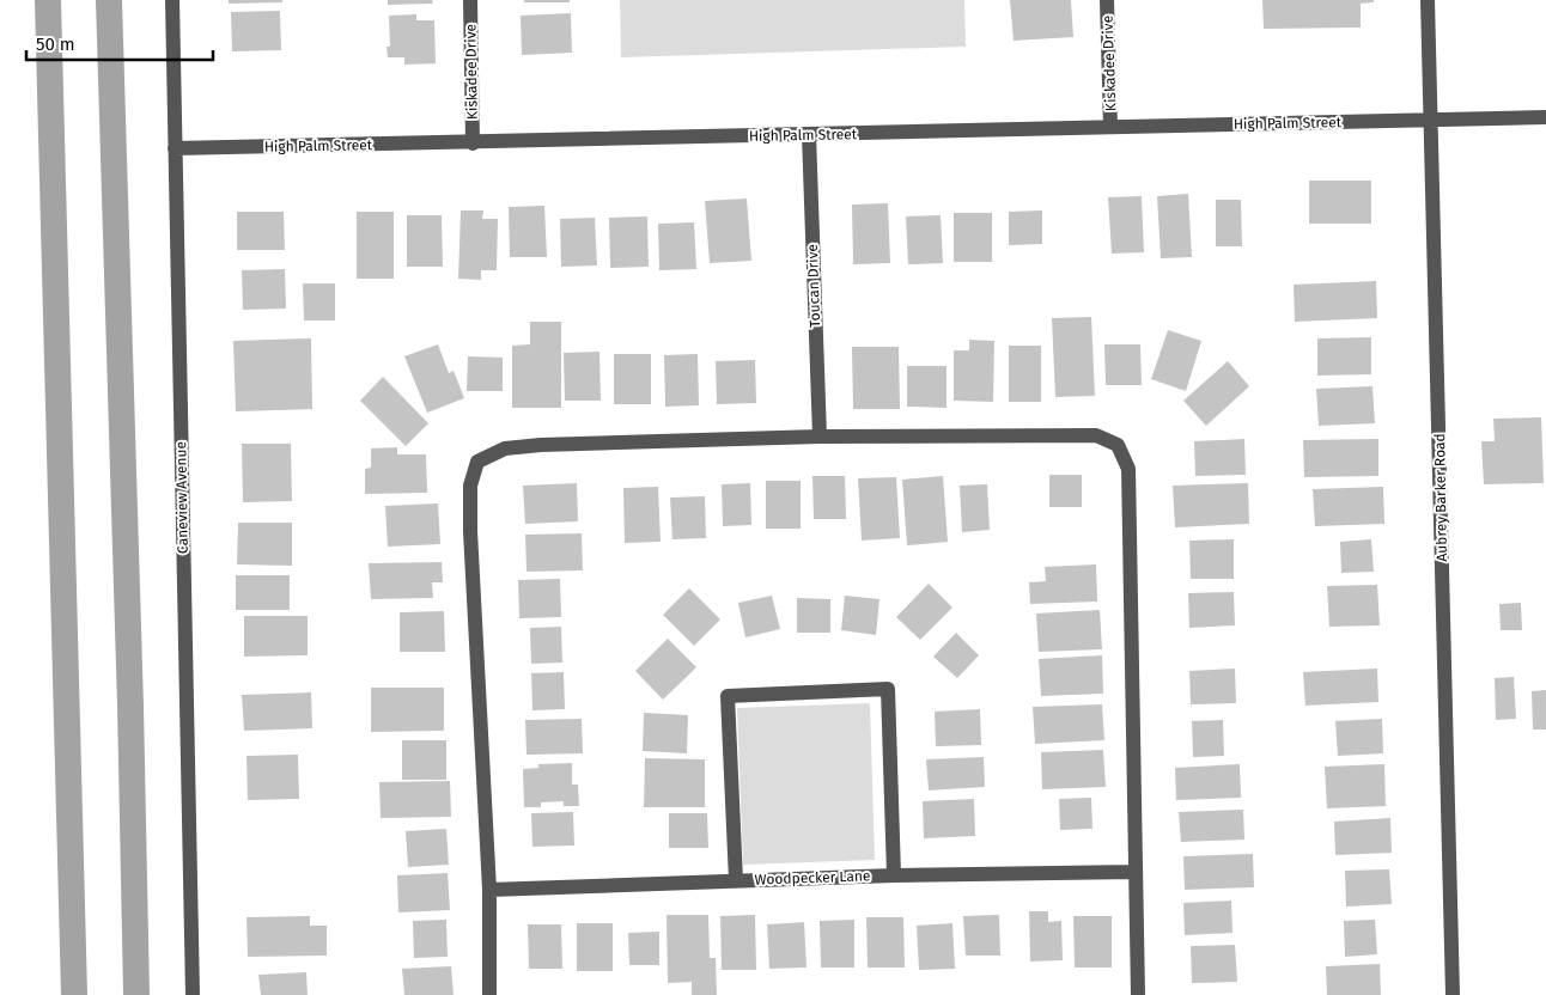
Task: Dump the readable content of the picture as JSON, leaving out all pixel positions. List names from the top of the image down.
{
  "streets": {
    "street": [
      "Kiskadee Drive",
      "High Palm Street",
      "Toucan Drive",
      "Caneview Avenue",
      "Aubrey Barker Road",
      "Woodpecker Lane"
    ]
  },
  "crossings": [
    ["Kiskadee Drive", "High Palm Street"],
    ["High Palm Street", "Toucan Drive"],
    ["High Palm Street", "Caneview Avenue"],
    ["High Palm Street", "Aubrey Barker Road"]
  ],
  "scale_bar": "50 m"
}
